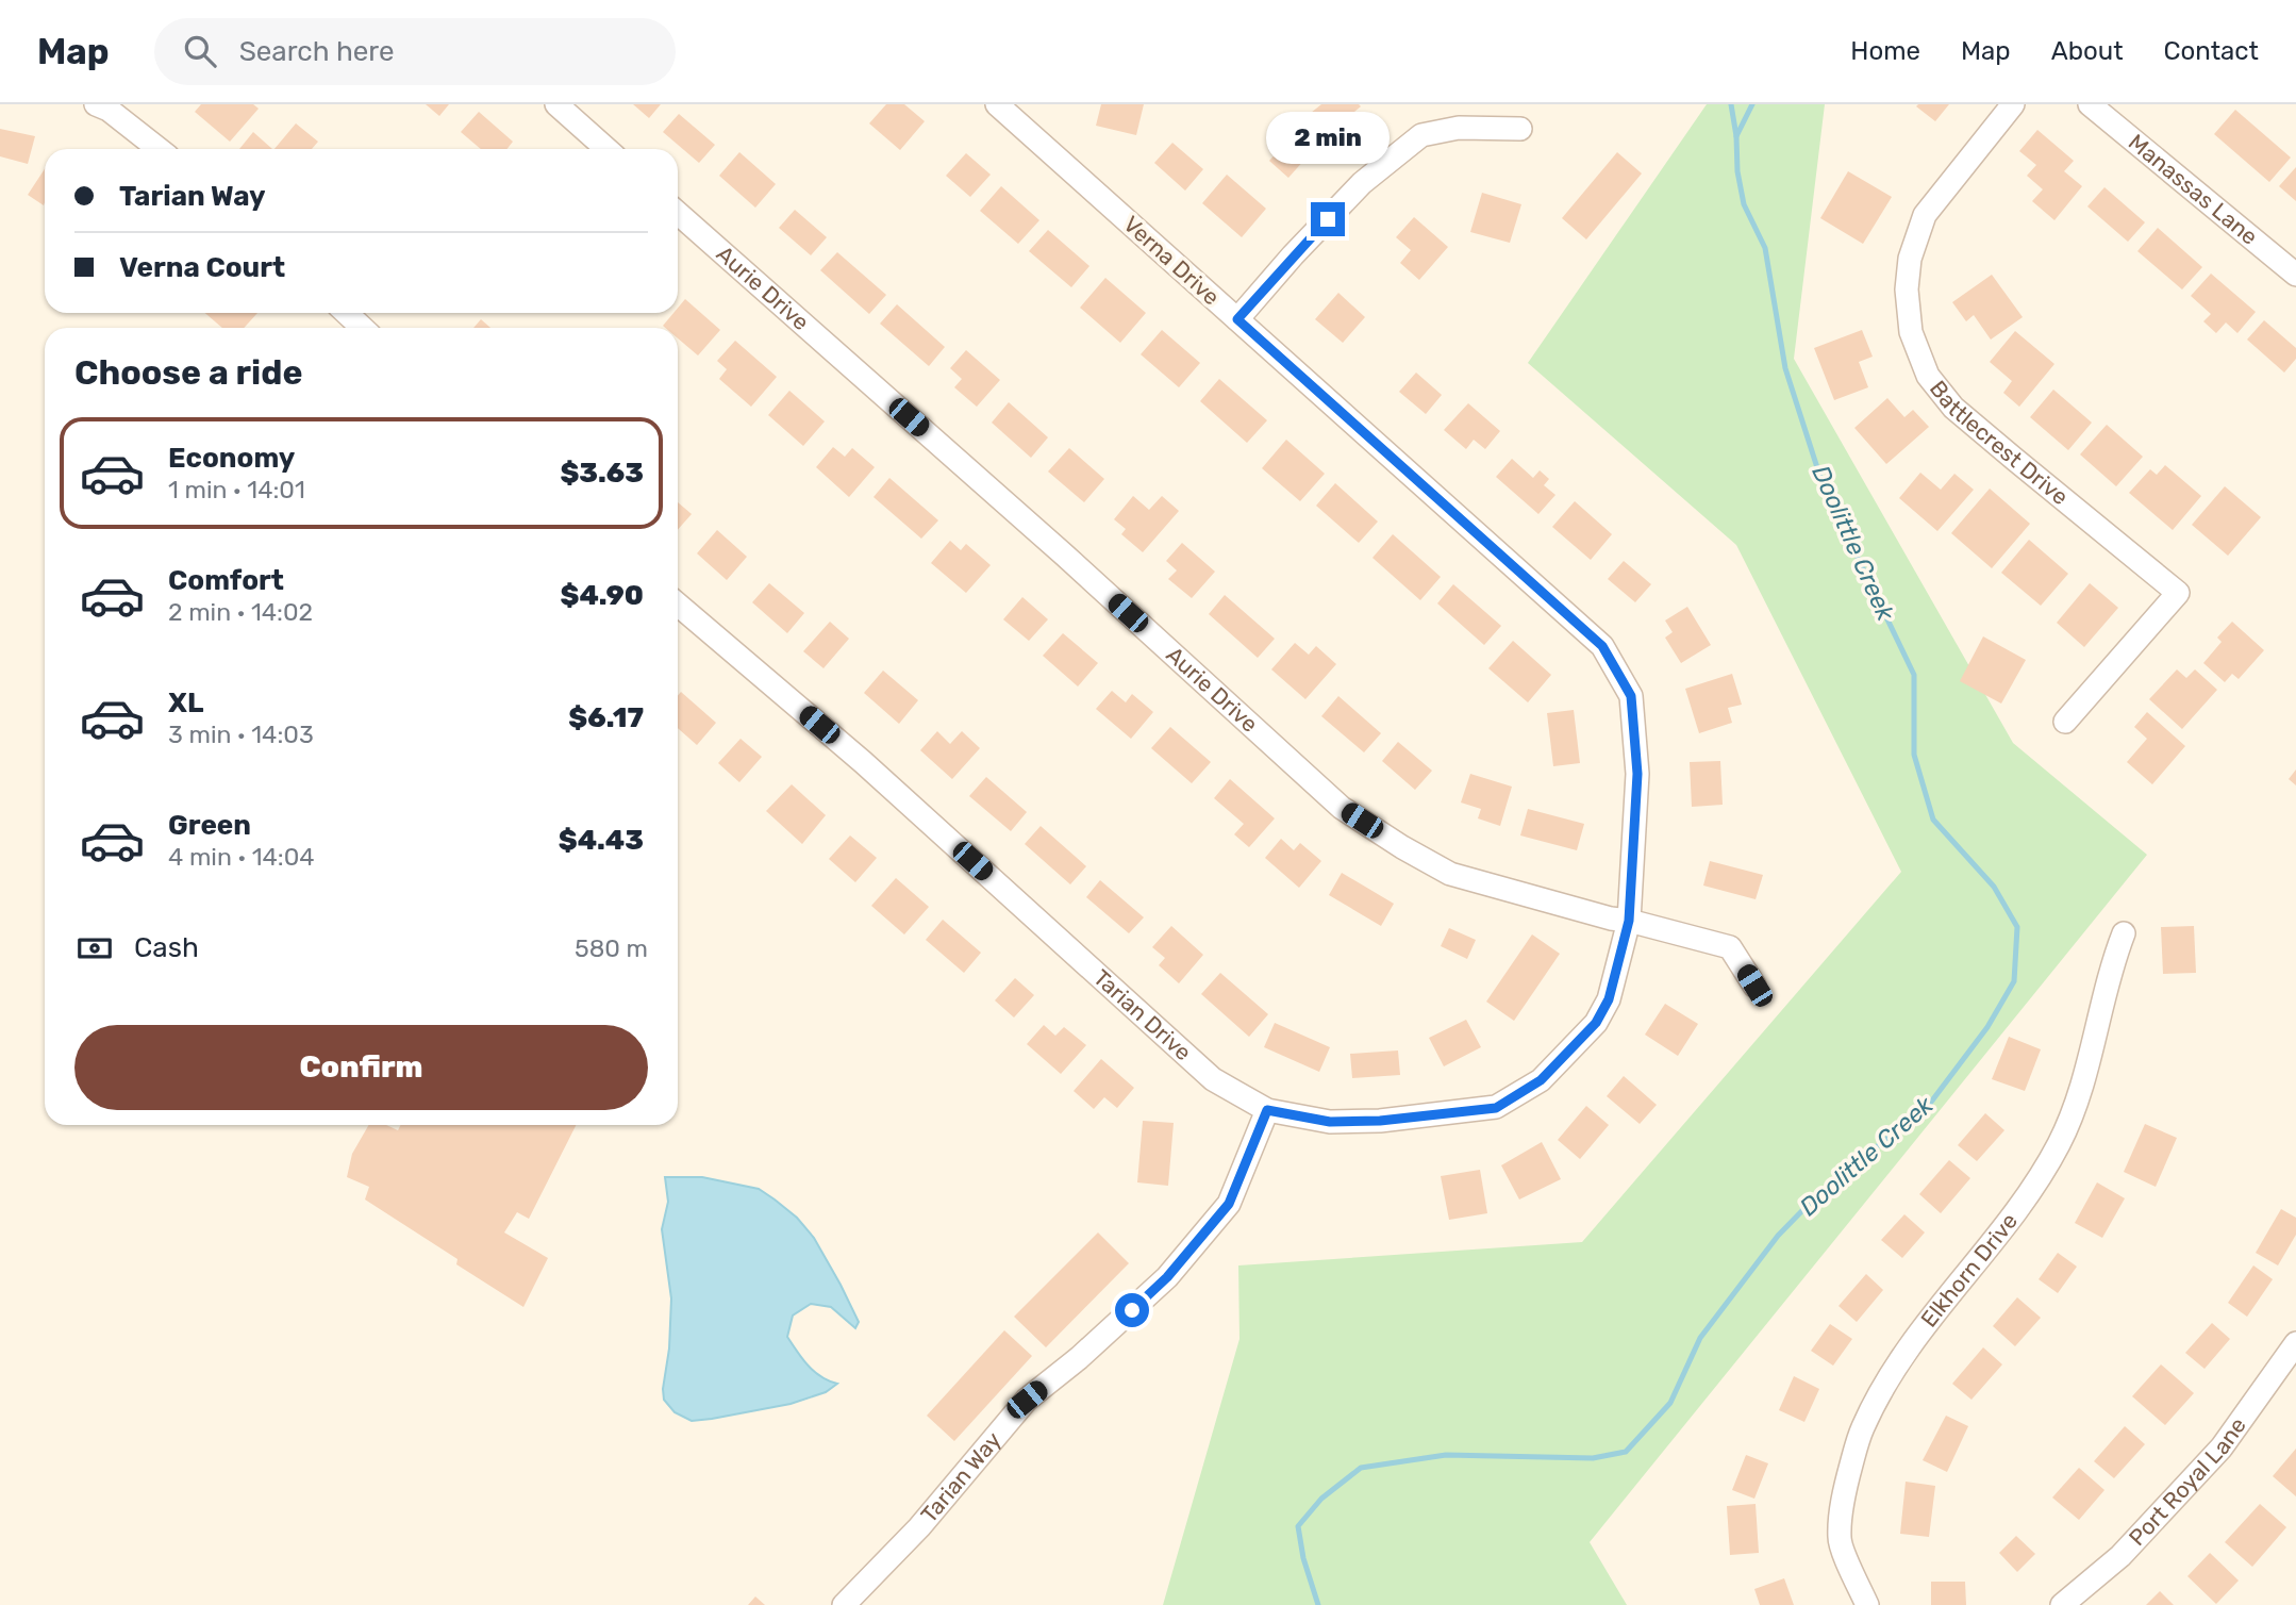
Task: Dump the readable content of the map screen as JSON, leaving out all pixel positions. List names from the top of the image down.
{
  "streets": {
    "street": [
      "Manassas Lane",
      "Verna Drive",
      "Aurie Drive",
      "Battlecrest Drive",
      "Tarian Drive",
      "Elkhorn Drive",
      "Tarian Way",
      "Port Royal Lane"
    ]
  },
  "crossings": [
    ["Verna Drive", "Aurie Drive"],
    ["Verna Drive", "Tarian Drive"],
    ["Aurie Drive", "Tarian Drive"],
    ["Tarian Drive", "Tarian Way"]
  ],
  "water": ["Doolittle Creek"],
  "page": {
    "header": "Map",
    "search": "Search here",
    "nav": [
      "Home",
      "Map",
      "About",
      "Contact"
    ],
    "bubble": "2 min",
    "banner": ["Tarian Way", "Verna Court"],
    "heading": "Choose a ride",
    "list": [
      {
        "name": "Economy",
        "note": "1 min · 14:01",
        "value": "$3.63"
      },
      {
        "name": "Comfort",
        "note": "2 min · 14:02",
        "value": "$4.90"
      },
      {
        "name": "XL",
        "note": "3 min · 14:03",
        "value": "$6.17"
      },
      {
        "name": "Green",
        "note": "4 min · 14:04",
        "value": "$4.43"
      }
    ],
    "pay": ["Cash", "580 m"],
    "buttons": "Confirm"
  }
}
